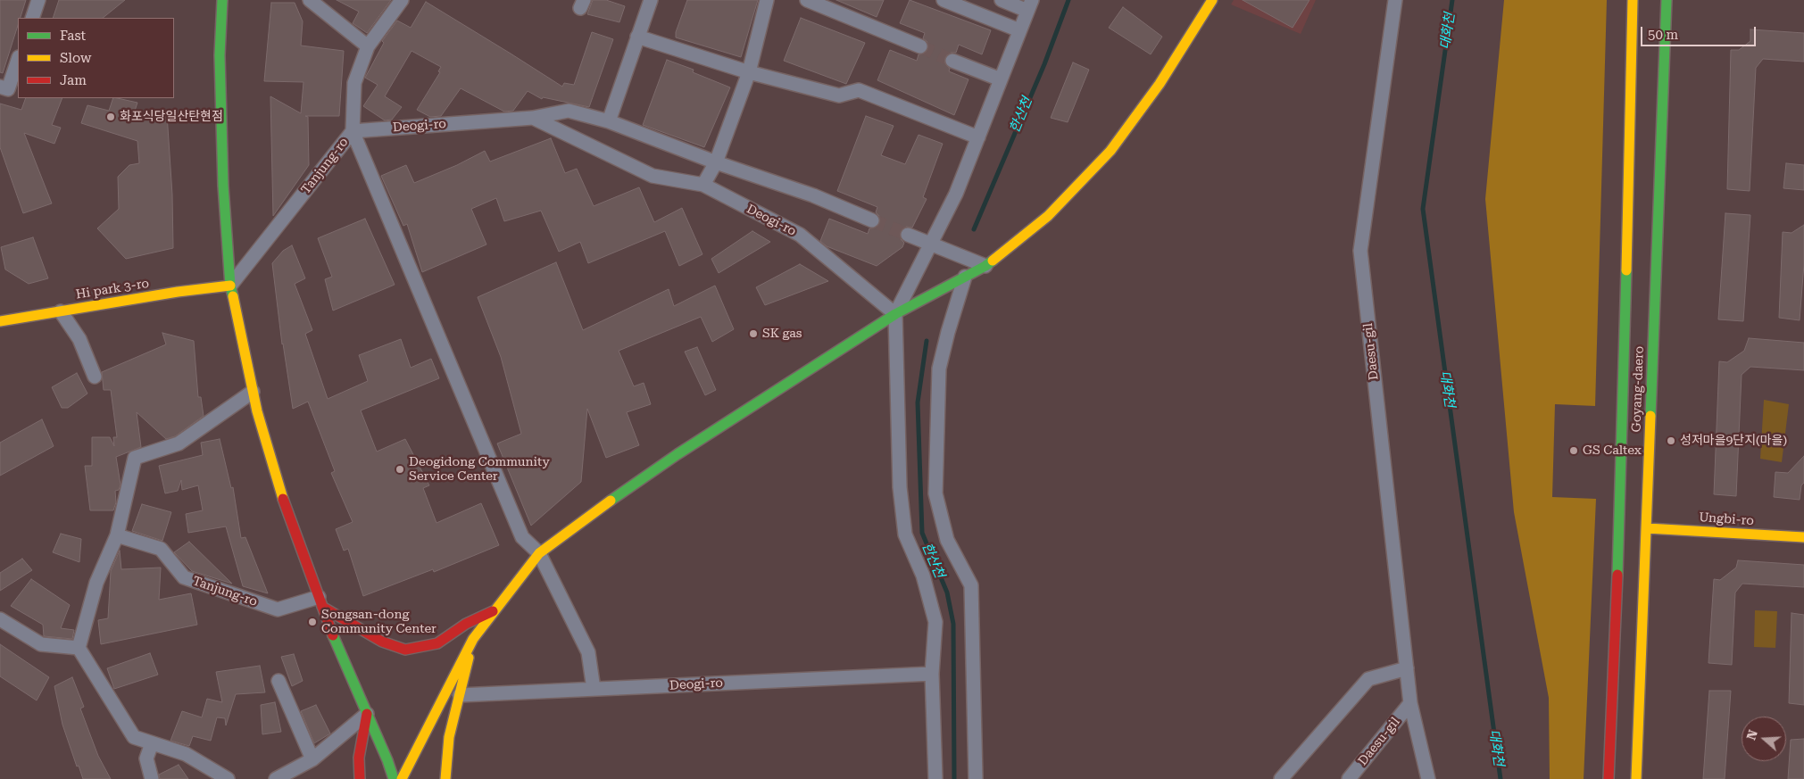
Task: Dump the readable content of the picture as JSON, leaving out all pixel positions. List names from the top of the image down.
{
  "streets": {
    "main road": ["Hi park 3-ro", "Goyang-daero", "Ungbi-ro"],
    "street": ["Deogi-ro", "Tanjung-ro", "Daesu-gil"]
  },
  "crossings": [
    ["Deogi-ro", "Tanjung-ro"],
    ["Tanjung-ro", "Hi park 3-ro"],
    ["Goyang-daero", "Ungbi-ro"]
  ],
  "water": ["대화천", "한산천"],
  "places": [
    "화포식당일산탄현점",
    "SK gas",
    "성저마을9단지(마을)",
    "GS Caltex",
    "Deogidong Community Service Center",
    "Songsan-dong Community Center"
  ],
  "legend": ["Fast", "Slow", "Jam"],
  "scale_bar": "50 m",
  "north": "left"
}
